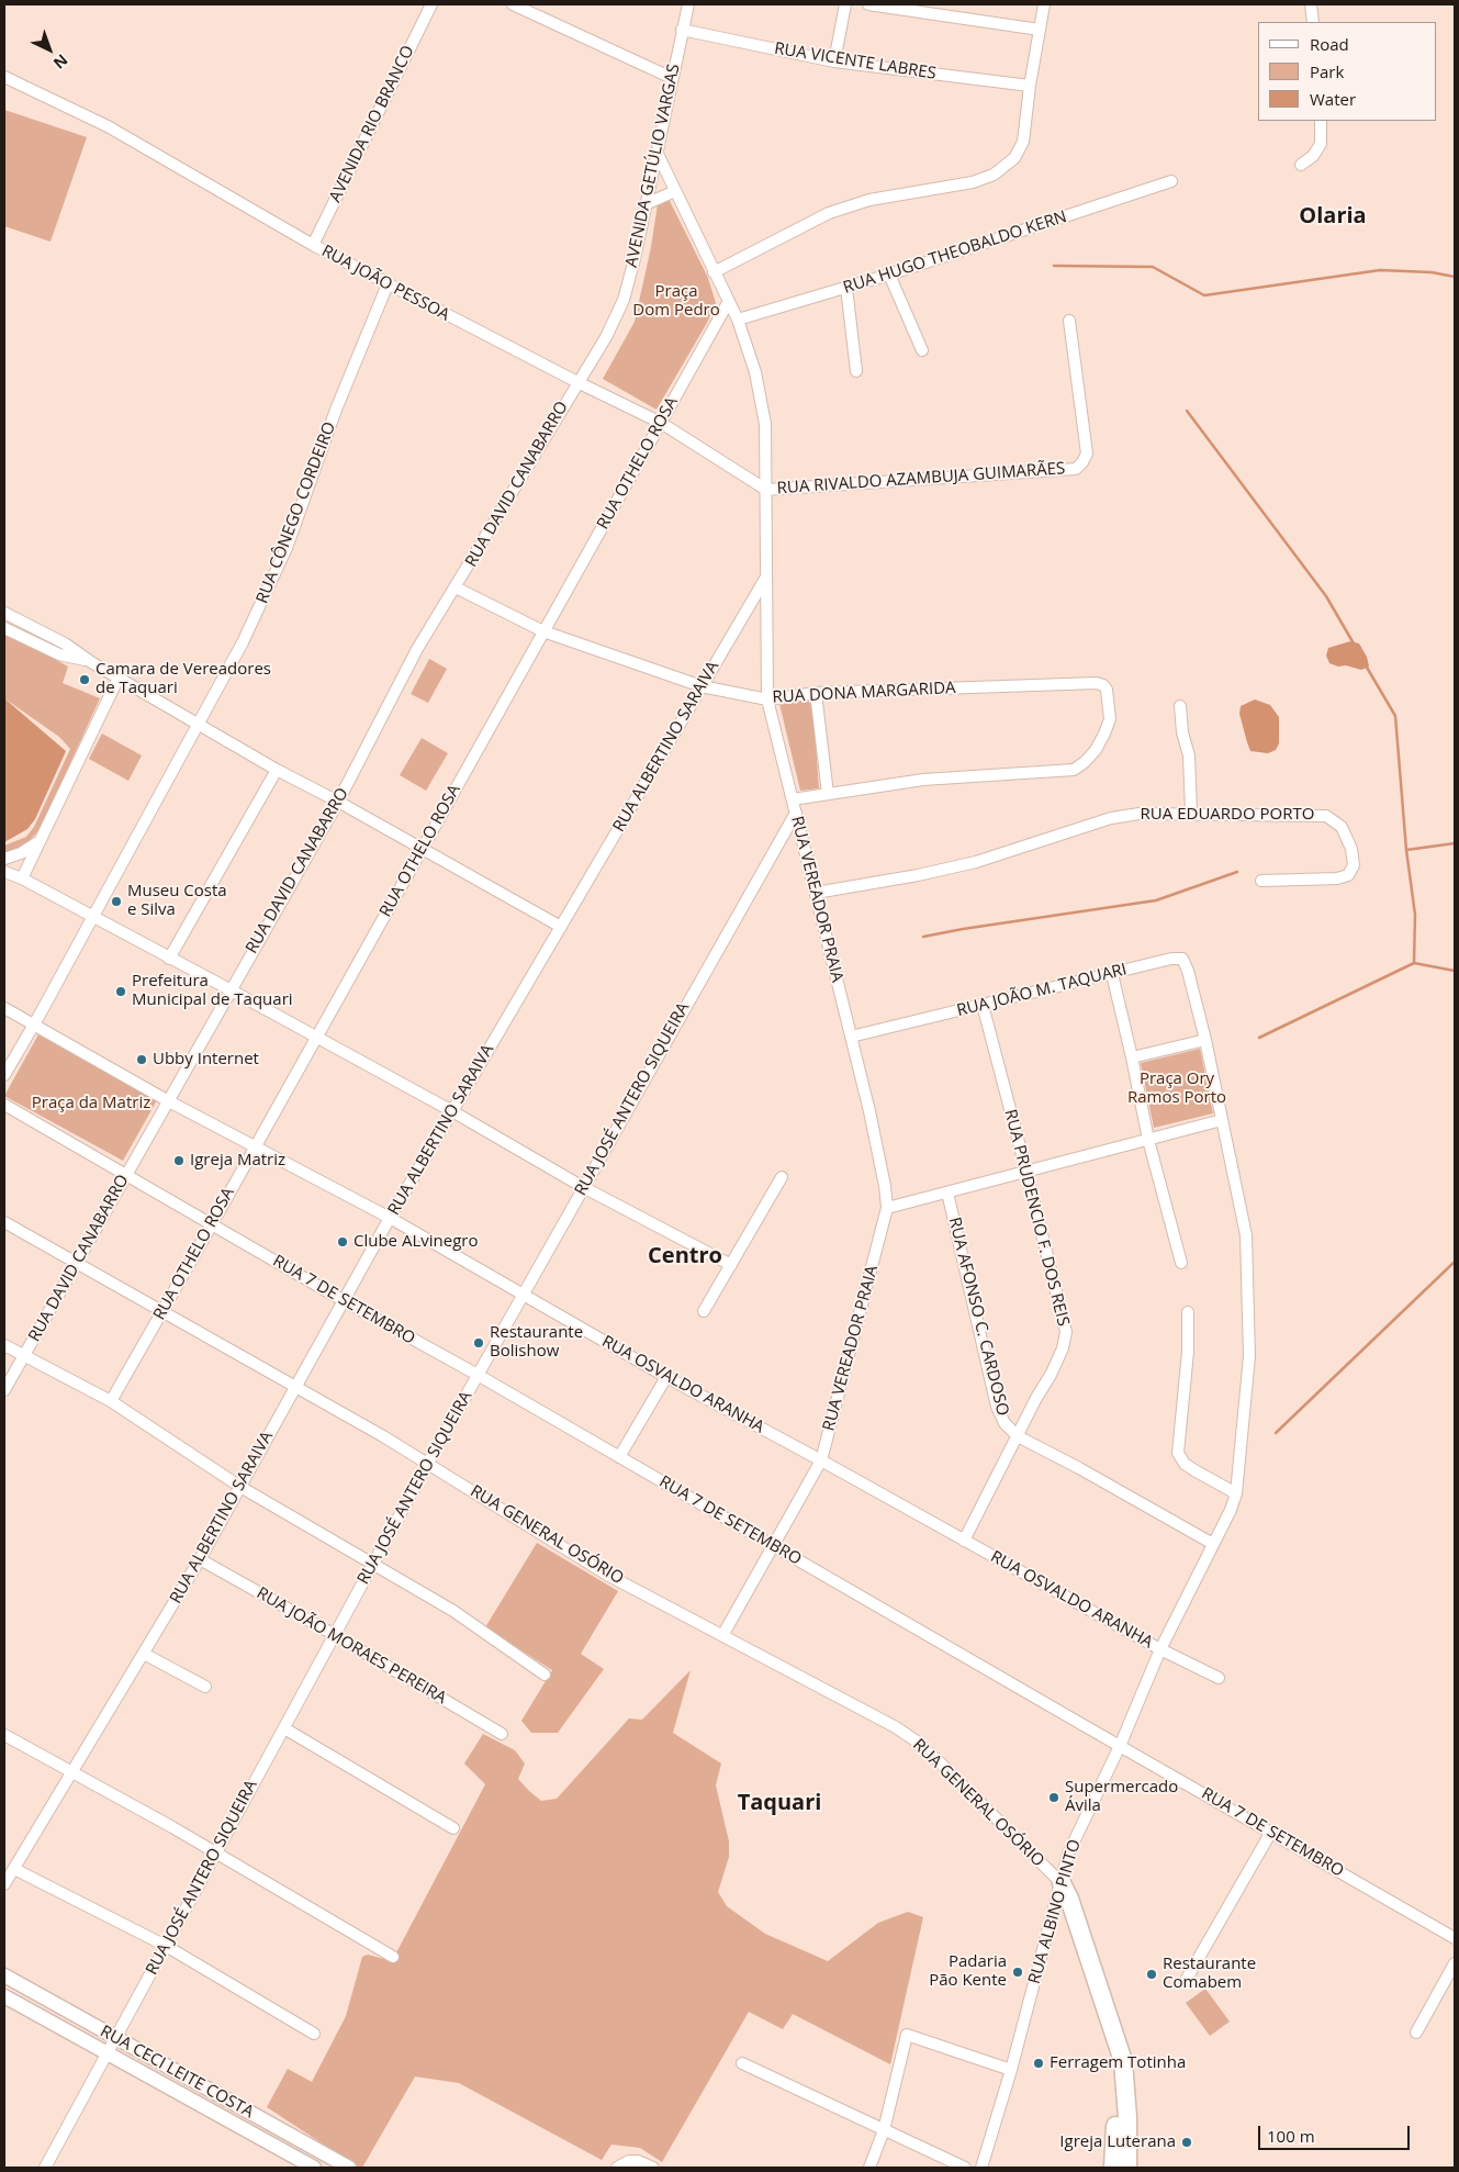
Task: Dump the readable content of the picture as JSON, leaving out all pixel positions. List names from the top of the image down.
{
  "streets": {
    "street": [
      "RUA VICENTE LABRES",
      "AVENIDA RIO BRANCO",
      "AVENIDA GETÚLIO VARGAS",
      "RUA HUGO THEOBALDO KERN",
      "RUA JOÃO PESSOA",
      "RUA OTHELO ROSA",
      "RUA RIVALDO AZAMBUJA GUIMARÃES",
      "RUA DAVID CANABARRO",
      "RUA CÔNEGO CORDEIRO",
      "RUA DONA MARGARIDA",
      "RUA ALBERTINO SARAIVA",
      "RUA EDUARDO PORTO",
      "RUA VEREADOR PRAIA",
      "RUA JOÃO M. TAQUARI",
      "RUA JOSÉ ANTERO SIQUEIRA",
      "RUA PRUDENCIO F. DOS REIS",
      "RUA 7 DE SETEMBRO",
      "RUA AFONSO C. CARDOSO",
      "RUA OSVALDO ARANHA",
      "RUA GENERAL OSÓRIO",
      "RUA JOÃO MORAES PEREIRA",
      "RUA ALBINO PINTO",
      "RUA CECI LEITE COSTA"
    ]
  },
  "crossings": [
    ["RUA VICENTE LABRES", "AVENIDA GETÚLIO VARGAS"],
    ["AVENIDA RIO BRANCO", "RUA JOÃO PESSOA"],
    ["AVENIDA GETÚLIO VARGAS", "RUA JOÃO PESSOA"],
    ["AVENIDA GETÚLIO VARGAS", "RUA DAVID CANABARRO"],
    ["AVENIDA GETÚLIO VARGAS", "RUA VEREADOR PRAIA"],
    ["RUA HUGO THEOBALDO KERN", "RUA VEREADOR PRAIA"],
    ["RUA JOÃO PESSOA", "RUA OTHELO ROSA"],
    ["RUA JOÃO PESSOA", "RUA RIVALDO AZAMBUJA GUIMARÃES"],
    ["RUA JOÃO PESSOA", "RUA DAVID CANABARRO"],
    ["RUA JOÃO PESSOA", "RUA CÔNEGO CORDEIRO"],
    ["RUA JOÃO PESSOA", "RUA VEREADOR PRAIA"],
    ["RUA OTHELO ROSA", "RUA DONA MARGARIDA"],
    ["RUA OTHELO ROSA", "RUA VEREADOR PRAIA"],
    ["RUA OTHELO ROSA", "RUA 7 DE SETEMBRO"],
    ["RUA OTHELO ROSA", "RUA OSVALDO ARANHA"],
    ["RUA OTHELO ROSA", "RUA GENERAL OSÓRIO"],
    ["RUA RIVALDO AZAMBUJA GUIMARÃES", "RUA VEREADOR PRAIA"],
    ["RUA DAVID CANABARRO", "RUA DONA MARGARIDA"],
    ["RUA DAVID CANABARRO", "RUA 7 DE SETEMBRO"],
    ["RUA DAVID CANABARRO", "RUA OSVALDO ARANHA"],
    ["RUA DAVID CANABARRO", "RUA GENERAL OSÓRIO"],
    ["RUA CÔNEGO CORDEIRO", "RUA OSVALDO ARANHA"],
    ["RUA DONA MARGARIDA", "RUA ALBERTINO SARAIVA"],
    ["RUA DONA MARGARIDA", "RUA VEREADOR PRAIA"],
    ["RUA ALBERTINO SARAIVA", "RUA VEREADOR PRAIA"],
    ["RUA ALBERTINO SARAIVA", "RUA 7 DE SETEMBRO"],
    ["RUA ALBERTINO SARAIVA", "RUA OSVALDO ARANHA"],
    ["RUA ALBERTINO SARAIVA", "RUA GENERAL OSÓRIO"],
    ["RUA ALBERTINO SARAIVA", "RUA JOÃO MORAES PEREIRA"],
    ["RUA EDUARDO PORTO", "RUA VEREADOR PRAIA"],
    ["RUA VEREADOR PRAIA", "RUA JOÃO M. TAQUARI"],
    ["RUA VEREADOR PRAIA", "RUA JOSÉ ANTERO SIQUEIRA"],
    ["RUA VEREADOR PRAIA", "RUA 7 DE SETEMBRO"],
    ["RUA VEREADOR PRAIA", "RUA OSVALDO ARANHA"],
    ["RUA VEREADOR PRAIA", "RUA GENERAL OSÓRIO"],
    ["RUA JOÃO M. TAQUARI", "RUA PRUDENCIO F. DOS REIS"],
    ["RUA JOÃO M. TAQUARI", "RUA ALBINO PINTO"],
    ["RUA JOSÉ ANTERO SIQUEIRA", "RUA 7 DE SETEMBRO"],
    ["RUA JOSÉ ANTERO SIQUEIRA", "RUA OSVALDO ARANHA"],
    ["RUA JOSÉ ANTERO SIQUEIRA", "RUA GENERAL OSÓRIO"],
    ["RUA JOSÉ ANTERO SIQUEIRA", "RUA JOÃO MORAES PEREIRA"],
    ["RUA JOSÉ ANTERO SIQUEIRA", "RUA CECI LEITE COSTA"],
    ["RUA PRUDENCIO F. DOS REIS", "RUA AFONSO C. CARDOSO"],
    ["RUA PRUDENCIO F. DOS REIS", "RUA OSVALDO ARANHA"],
    ["RUA 7 DE SETEMBRO", "RUA ALBINO PINTO"],
    ["RUA OSVALDO ARANHA", "RUA ALBINO PINTO"],
    ["RUA GENERAL OSÓRIO", "RUA ALBINO PINTO"]
  ],
  "districts": ["Olaria", "Centro", "Taquari"],
  "parks": ["Praça Dom Pedro", "Praça Ory Ramos Porto", "Praça da Matriz"],
  "places": [
    "Camara de Vereadores de Taquari",
    "Museu Costa e Silva",
    "Prefeitura Municipal de Taquari",
    "Ubby Internet",
    "Igreja Matriz",
    "Clube ALvinegro",
    "Restaurante Bolishow",
    "Supermercado Ávila",
    "Padaria Pão Kente",
    "Restaurante Comabem",
    "Ferragem Totinha",
    "Igreja Luterana"
  ],
  "legend": ["Road", "Park", "Water"],
  "scale_bar": "100 m",
  "north": "bottom right"
}
